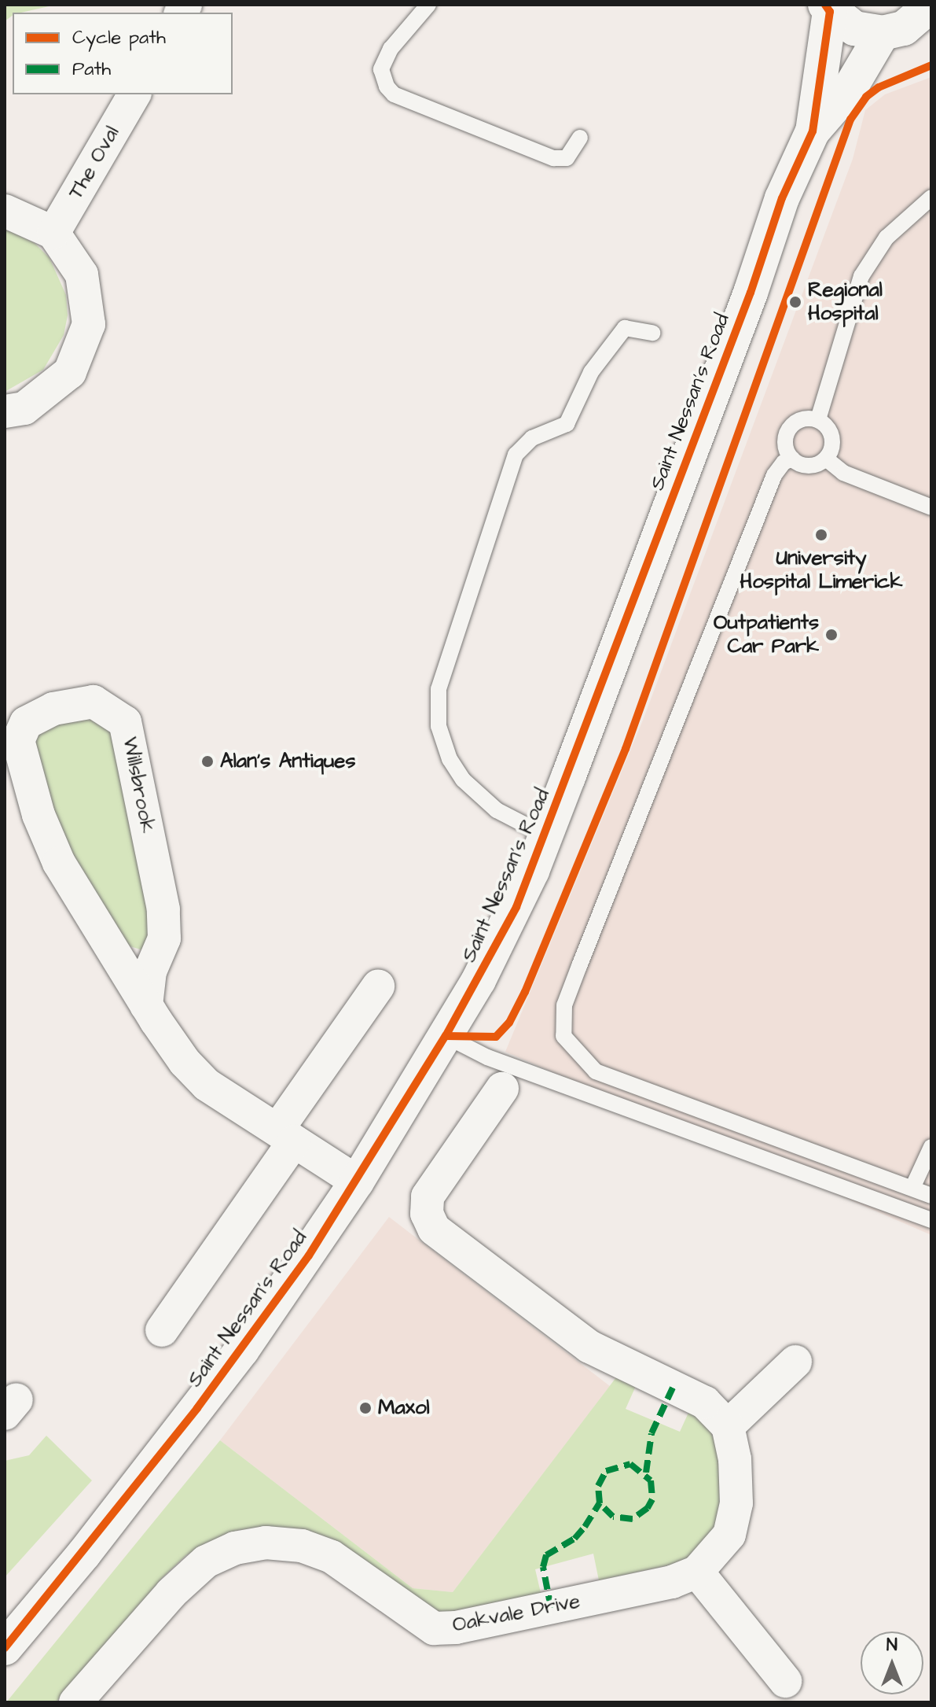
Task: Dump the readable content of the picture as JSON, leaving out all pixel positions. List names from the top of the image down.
{
  "streets": {
    "main road": ["Saint Nessan's Road"],
    "street": ["The Oval", "Willsbrook", "Oakvale Drive"]
  },
  "crossings": [
    ["Saint Nessan's Road", "Willsbrook"]
  ],
  "places": [
    "Regional Hospital",
    "University Hospital Limerick",
    "Outpatients Car Park",
    "Alan's Antiques",
    "Maxol"
  ],
  "legend": ["Cycle path", "Path"],
  "north": "top"
}
